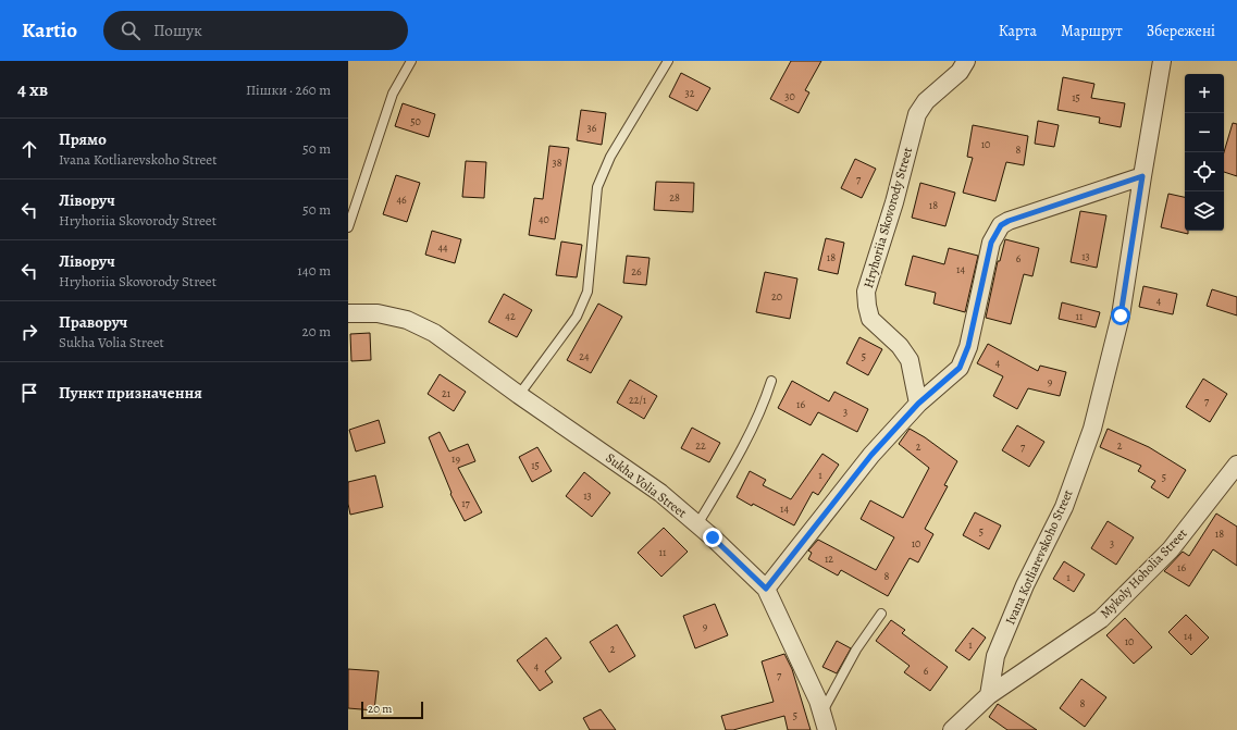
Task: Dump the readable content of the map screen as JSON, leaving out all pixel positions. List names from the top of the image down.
{
  "streets": {
    "street": [
      "Hryhoriia Skovorody Street",
      "Sukha Volia Street",
      "Ivana Kotliarevskoho Street",
      "Mykoly Hoholia Street"
    ]
  },
  "crossings": [
    ["Ivana Kotliarevskoho Street", "Mykoly Hoholia Street"]
  ],
  "house_numbers": [
    "32",
    "30",
    "15",
    "50",
    "36",
    "10",
    "8",
    "38",
    "7",
    "28",
    "46",
    "18",
    "40",
    "44",
    "13",
    "18",
    "6",
    "14",
    "26",
    "20",
    "4",
    "42",
    "11",
    "24",
    "5",
    "4",
    "9",
    "21",
    "22/1",
    "7",
    "16",
    "3",
    "22",
    "2",
    "2",
    "7",
    "19",
    "15",
    "1",
    "5",
    "13",
    "17",
    "14",
    "5",
    "18",
    "10",
    "3",
    "11",
    "12",
    "16",
    "8",
    "1",
    "9",
    "14",
    "10",
    "1",
    "2",
    "4",
    "6",
    "7",
    "8",
    "5"
  ],
  "scale_bar": "20 m",
  "page": {
    "header": "Kartio",
    "search": "Пошук",
    "nav": ["Карта", "Маршрут", "Збережені"],
    "heading": ["4 хв", "Пішки · 260 m"],
    "map_buttons": ["+", "−"],
    "list": [
      ["Прямо", "Ivana Kotliarevskoho Street", "50 m"],
      ["Ліворуч", "Hryhoriia Skovorody Street", "50 m"],
      ["Ліворуч", "Hryhoriia Skovorody Street", "140 m"],
      ["Праворуч", "Sukha Volia Street", "20 m"],
      "Пункт призначення"
    ],
    "scale": "20 m"
  }
}
